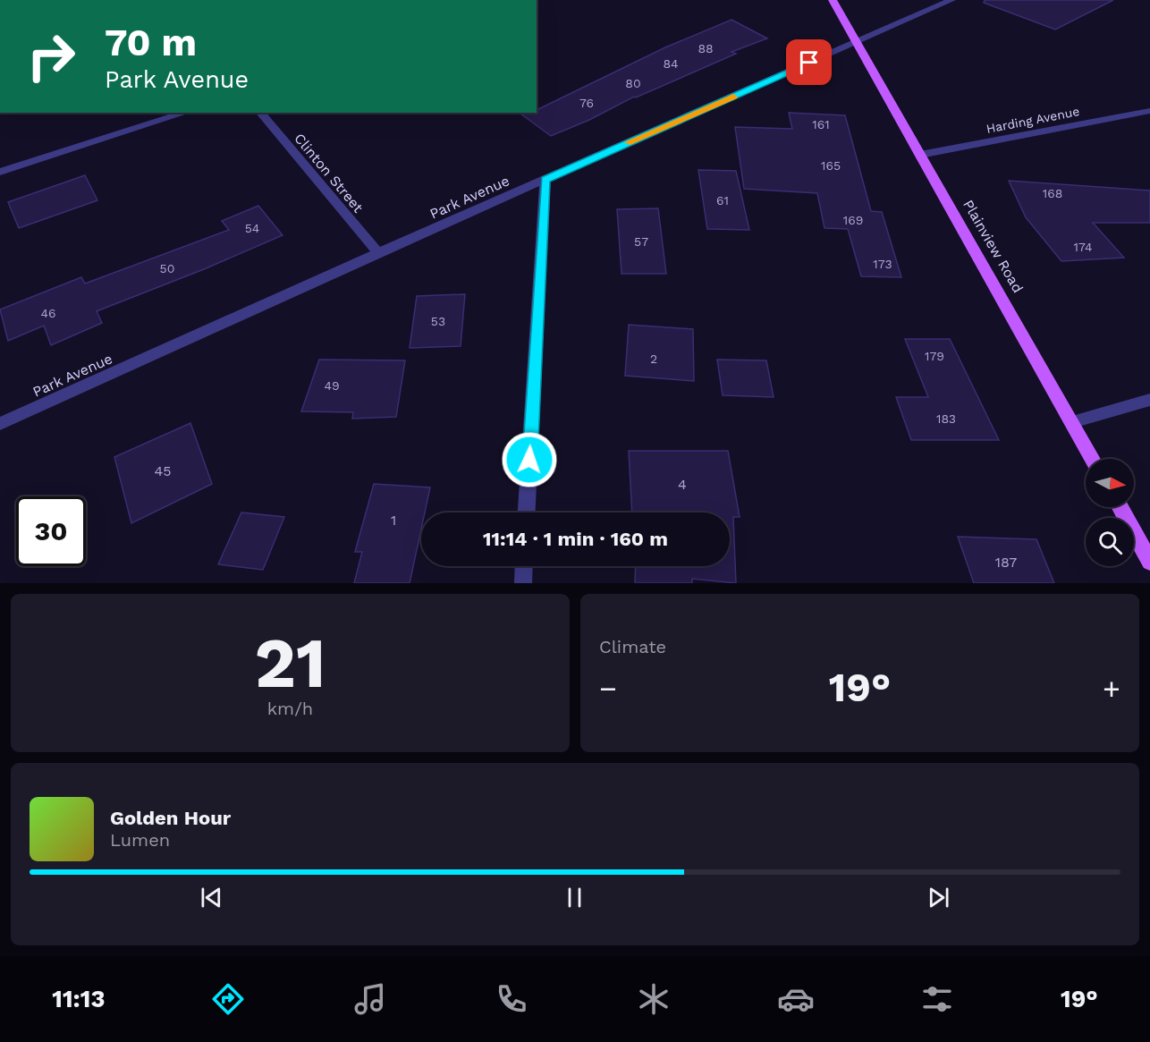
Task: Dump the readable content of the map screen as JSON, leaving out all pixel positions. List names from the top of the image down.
{
  "streets": {
    "main road": ["Plainview Road"],
    "street": ["Harding Avenue", "Clinton Street", "Park Avenue"]
  },
  "crossings": [
    ["Harding Avenue", "Plainview Road"],
    ["Clinton Street", "Park Avenue"],
    ["Park Avenue", "Plainview Road"]
  ],
  "house_numbers": [
    "88",
    "84",
    "80",
    "76",
    "161",
    "165",
    "168",
    "61",
    "169",
    "54",
    "57",
    "174",
    "173",
    "50",
    "46",
    "53",
    "179",
    "2",
    "49",
    "183",
    "45",
    "4",
    "1",
    "187"
  ],
  "north": "right",
  "page": {
    "turn": ["70 m", "Park Avenue"],
    "limit": "30",
    "trip": "11:14 · 1 min · 160 m",
    "tile": [
      ["21", "km/h"],
      "Climate"
    ],
    "heat": ["−", "19°", "+"],
    "song": ["Golden Hour", "Lumen"],
    "tabs": ["11:13", "19°"]
  }
}
